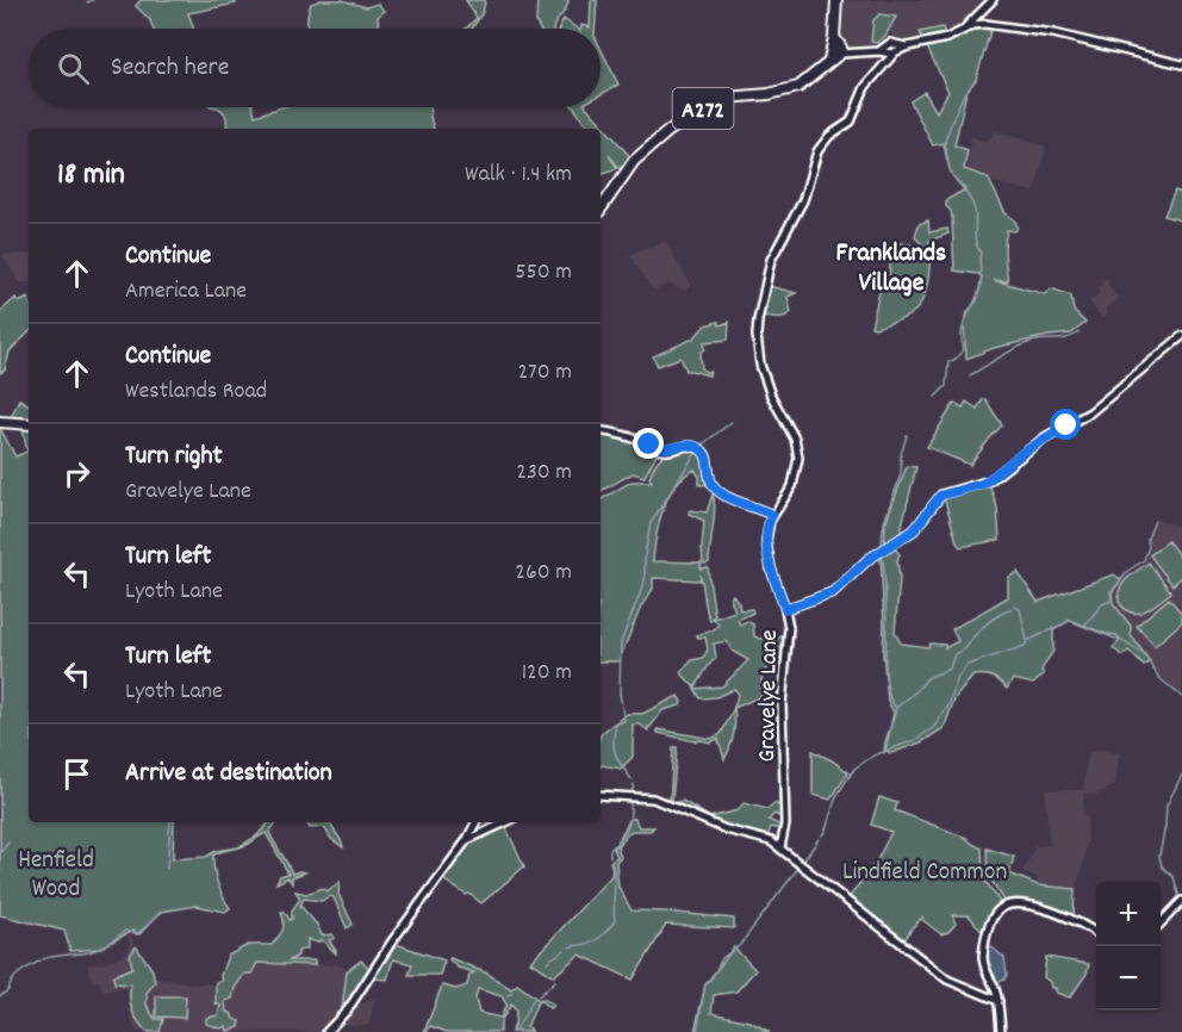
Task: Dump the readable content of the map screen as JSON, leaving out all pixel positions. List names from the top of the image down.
{
  "streets": {
    "highway": ["A272"],
    "street": ["Gravelye Lane"]
  },
  "districts": ["Franklands Village"],
  "parks": ["Henfield Wood", "Lindfield Common"],
  "page": {
    "search": "Search here",
    "heading": ["18 min", "Walk · 1.4 km"],
    "list": [
      ["Continue", "America Lane", "550 m"],
      ["Continue", "Westlands Road", "270 m"],
      ["Turn right", "Gravelye Lane", "230 m"],
      ["Turn left", "Lyoth Lane", "260 m"],
      ["Turn left", "Lyoth Lane", "120 m"],
      "Arrive at destination"
    ],
    "map_buttons": ["+", "−"]
  }
}
